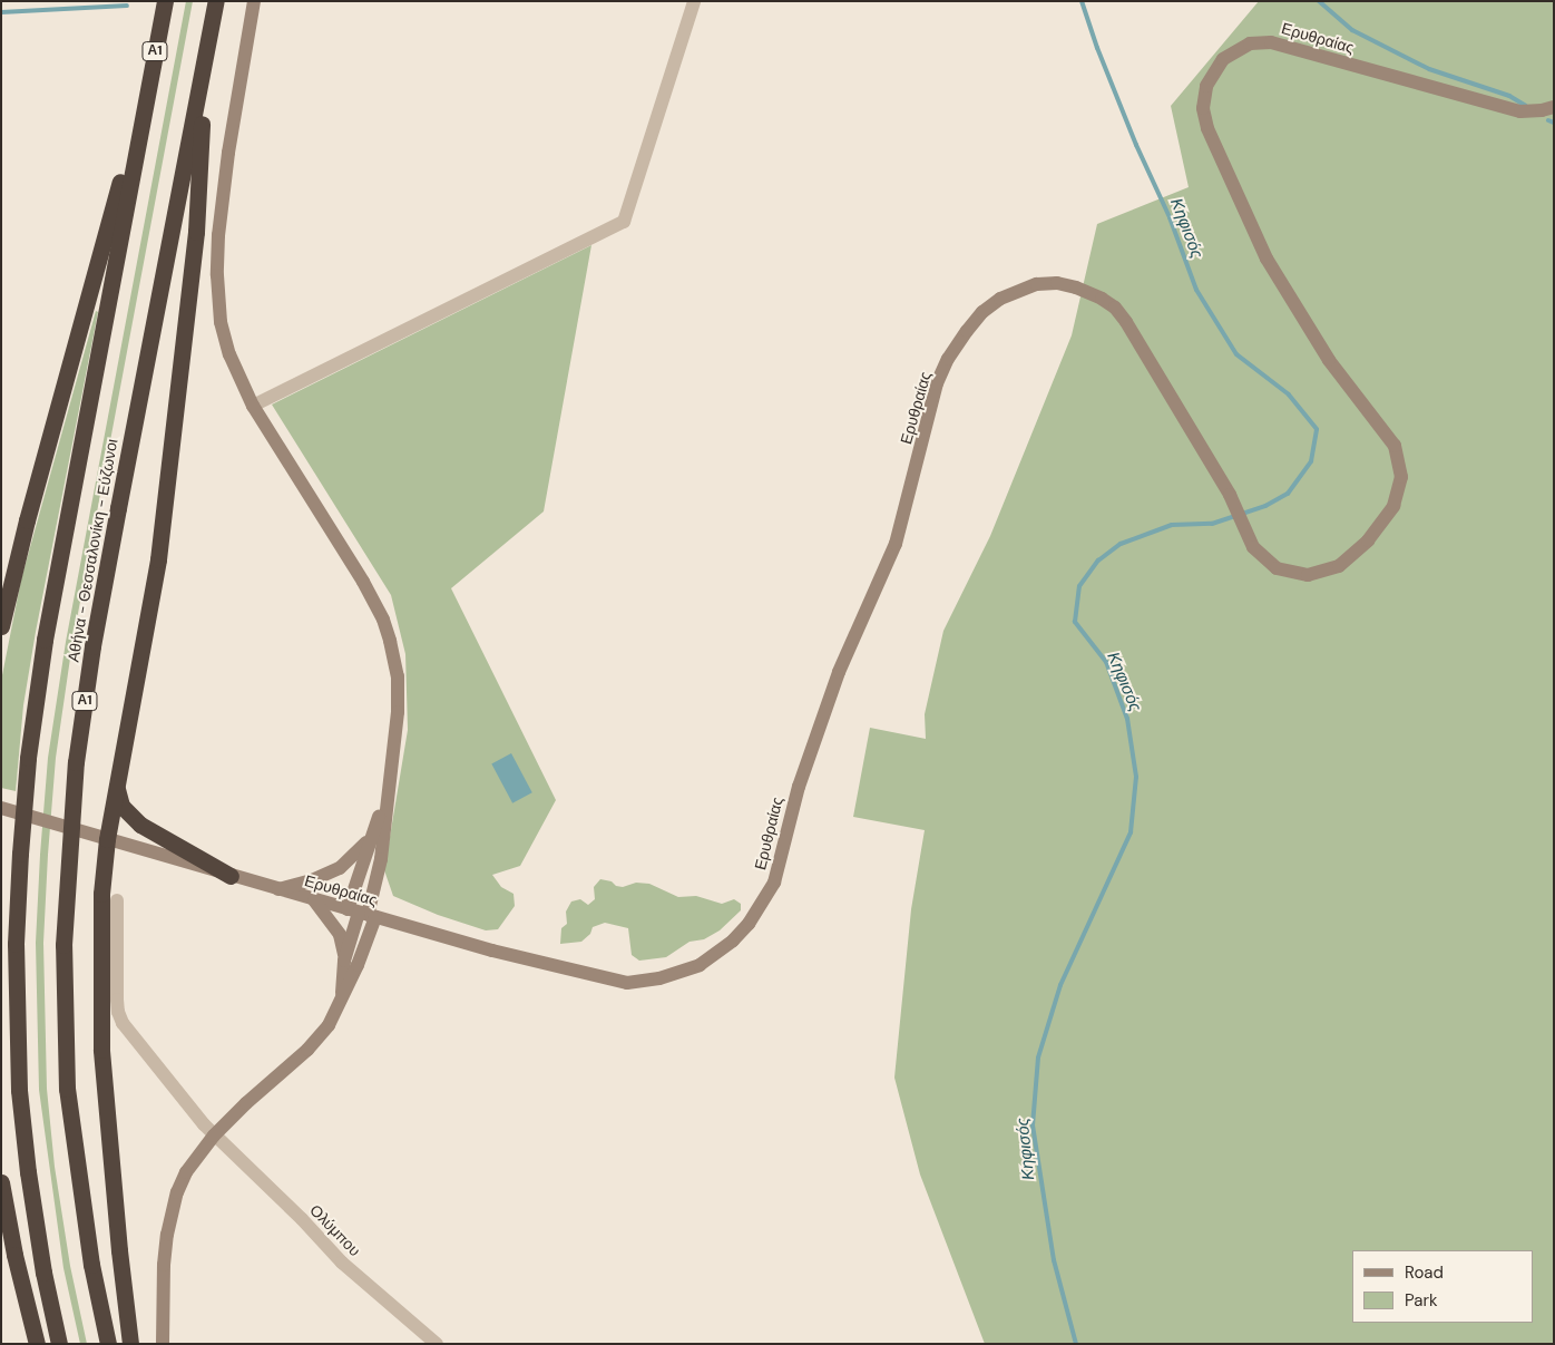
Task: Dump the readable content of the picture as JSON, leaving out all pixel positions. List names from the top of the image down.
{
  "streets": {
    "highway": ["Α1", "Αθήνα - Θεσσαλονίκη - Εύζωνοι"],
    "main road": ["Ερυθραίας"],
    "street": ["Ολύμπου"]
  },
  "water": ["Κηφισός"],
  "legend": ["Road", "Park"]
}
